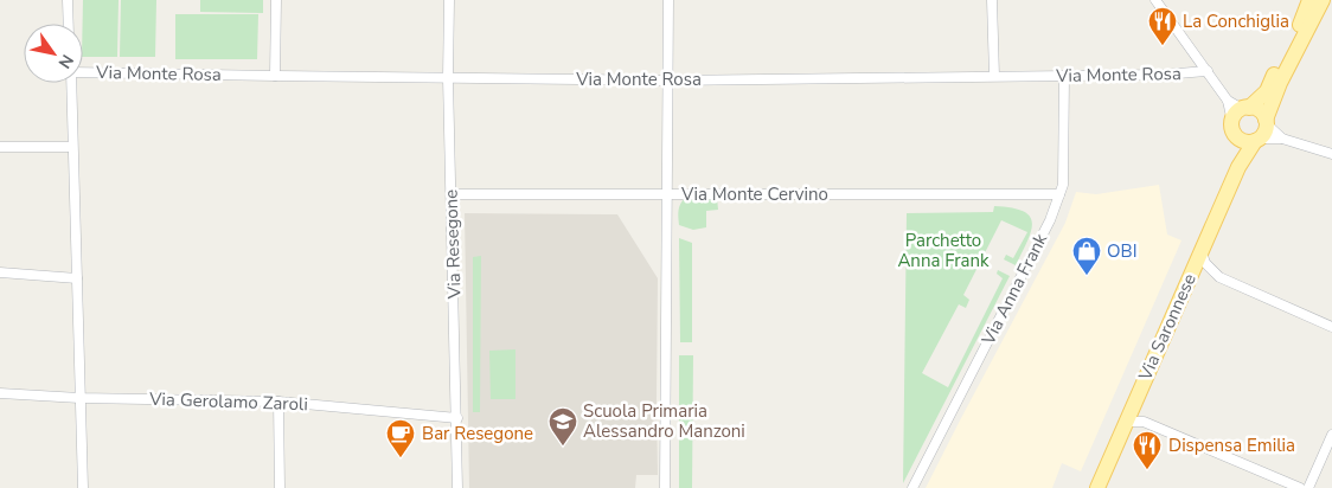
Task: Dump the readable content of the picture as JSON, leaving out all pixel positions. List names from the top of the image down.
{
  "streets": {
    "main road": ["Via Saronnese"],
    "street": [
      "Via Monte Rosa",
      "Via Monte Cervino",
      "Via Resegone",
      "Via Anna Frank",
      "Via Gerolamo Zaroli"
    ]
  },
  "crossings": [
    ["Via Monte Rosa", "Via Resegone"],
    ["Via Monte Rosa", "Via Anna Frank"],
    ["Via Monte Cervino", "Via Resegone"],
    ["Via Monte Cervino", "Via Anna Frank"],
    ["Via Resegone", "Via Gerolamo Zaroli"]
  ],
  "parks": ["Parchetto Anna Frank"],
  "places": {
    "restaurant": ["La Conchiglia", "Dispensa Emilia"],
    "shop": ["OBI"],
    "school or university": ["Scuola Primaria Alessandro Manzoni"],
    "cafe": ["Bar Resegone"]
  },
  "north": "bottom right"
}
